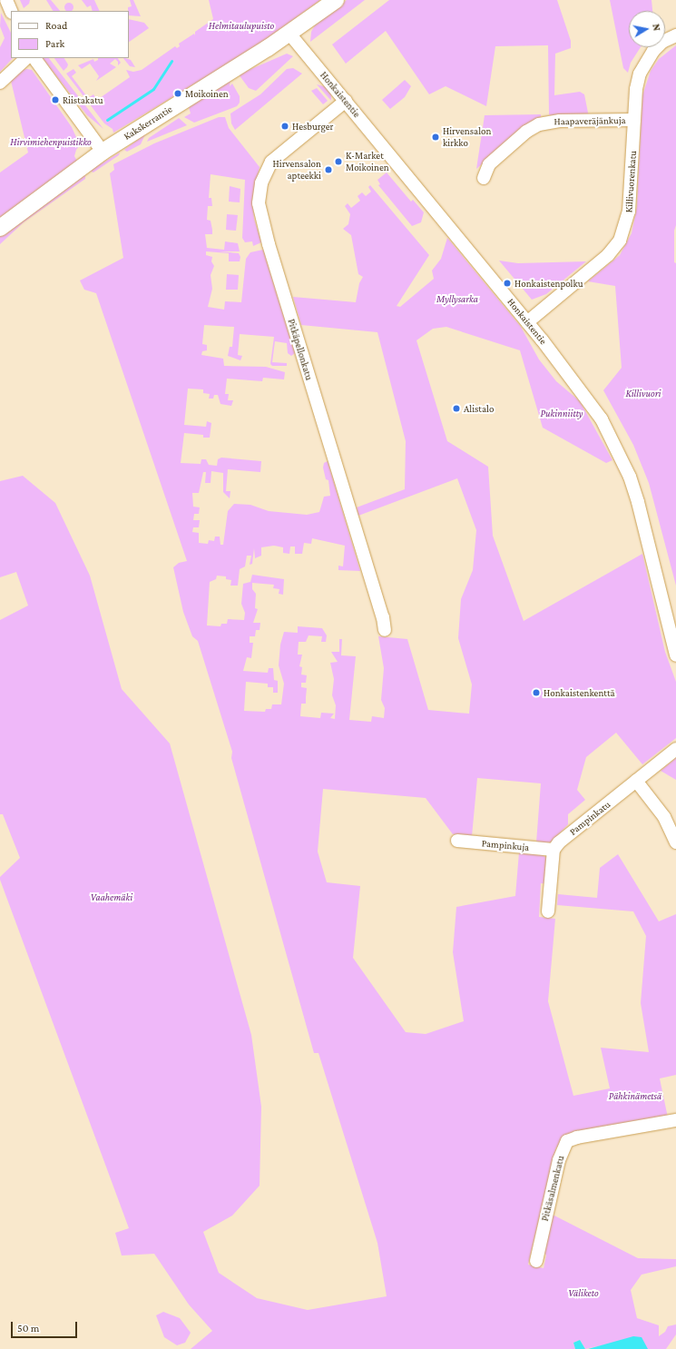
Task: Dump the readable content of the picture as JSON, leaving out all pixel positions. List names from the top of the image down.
{
  "streets": {
    "main road": ["Kakskerrantie"],
    "street": [
      "Honkaistentie",
      "Haapaveräjänkuja",
      "Killivuorenkatu",
      "Pitkäpellonkatu",
      "Pampinkatu",
      "Pampinkuja",
      "Pitkäsalmenkatu"
    ]
  },
  "crossings": [
    ["Honkaistentie", "Kakskerrantie"],
    ["Honkaistentie", "Killivuorenkatu"],
    ["Honkaistentie", "Pitkäpellonkatu"],
    ["Haapaveräjänkuja", "Killivuorenkatu"],
    ["Pampinkatu", "Pampinkuja"]
  ],
  "parks": [
    "Helmitaulupuisto",
    "Hirvimiehenpuistikko",
    "Myllysarka",
    "Killivuori",
    "Pukinniitty",
    "Vaahemäki",
    "Pähkinämetsä",
    "Väliketo"
  ],
  "places": [
    "Moikoinen",
    "Riistakatu",
    "Hesburger",
    "Hirvensalon kirkko",
    "K-Market Moikoinen",
    "Hirvensalon apteekki",
    "Honkaistenpolku",
    "Alistalo",
    "Honkaistenkenttä"
  ],
  "legend": ["Road", "Park"],
  "scale_bar": "50 m",
  "north": "right"
}
